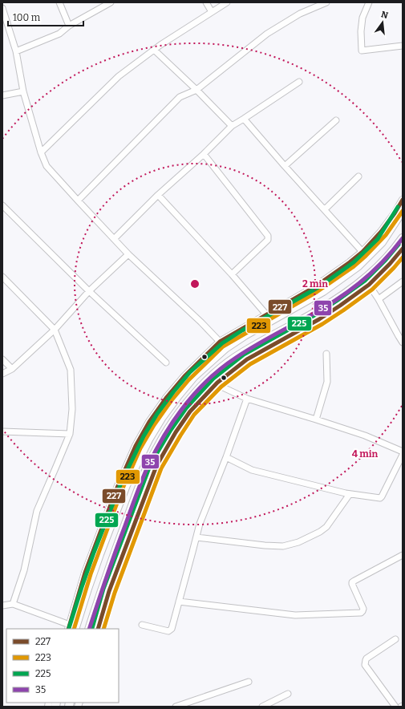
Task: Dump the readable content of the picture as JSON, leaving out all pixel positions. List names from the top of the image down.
{
  "lines": [
    "transit line 227",
    "transit line 225",
    "transit line 223",
    "transit line 35"
  ],
  "legend": [
    "227",
    "223",
    "225",
    "35"
  ],
  "scale_bar": "100 m",
  "north": "top",
  "rings": ["2 min", "4 min"]
}
